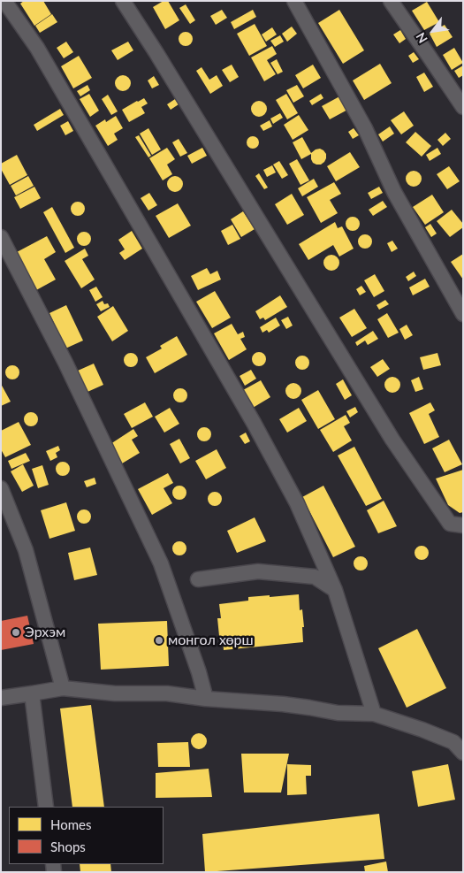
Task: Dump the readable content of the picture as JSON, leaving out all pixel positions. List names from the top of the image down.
{
  "places": ["Эрхэм", "монгол хөрш"],
  "legend": ["Homes", "Shops"],
  "north": "bottom left"
}
